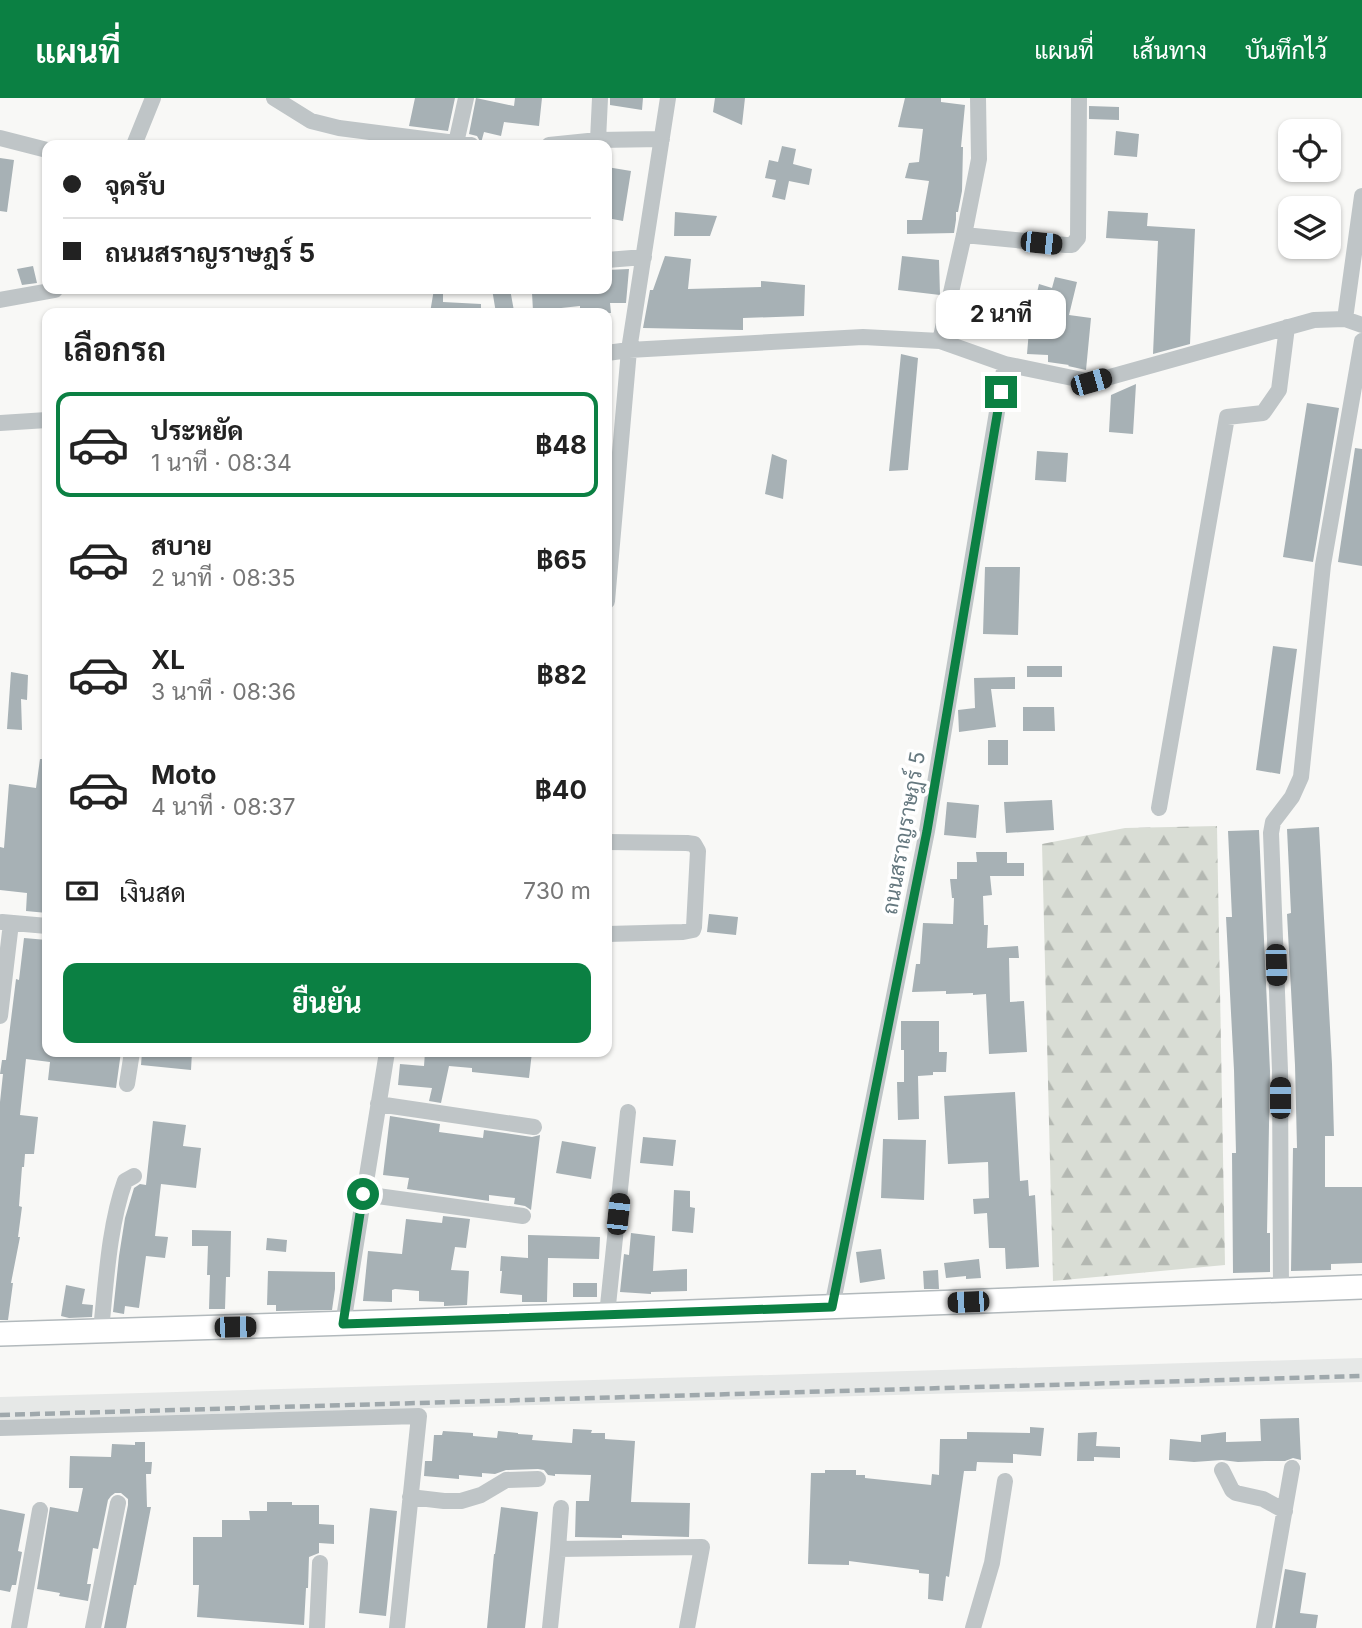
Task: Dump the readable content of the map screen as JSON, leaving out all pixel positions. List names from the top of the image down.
{
  "streets": {
    "street": ["ถนนสราญราษฎร์ 5"]
  },
  "page": {
    "header": "แผนที่",
    "nav": ["แผนที่", "เส้นทาง", "บันทึกไว้"],
    "banner": ["จุดรับ", "ถนนสราญราษฎร์ 5"],
    "bubble": "2 นาที",
    "heading": "เลือกรถ",
    "list": [
      {
        "name": "ประหยัด",
        "note": "1 นาที · 08:34",
        "value": "฿48"
      },
      {
        "name": "สบาย",
        "note": "2 นาที · 08:35",
        "value": "฿65"
      },
      {
        "name": "XL",
        "note": "3 นาที · 08:36",
        "value": "฿82"
      },
      {
        "name": "Moto",
        "note": "4 นาที · 08:37",
        "value": "฿40"
      }
    ],
    "pay": ["เงินสด", "730 m"],
    "buttons": "ยืนยัน"
  }
}
